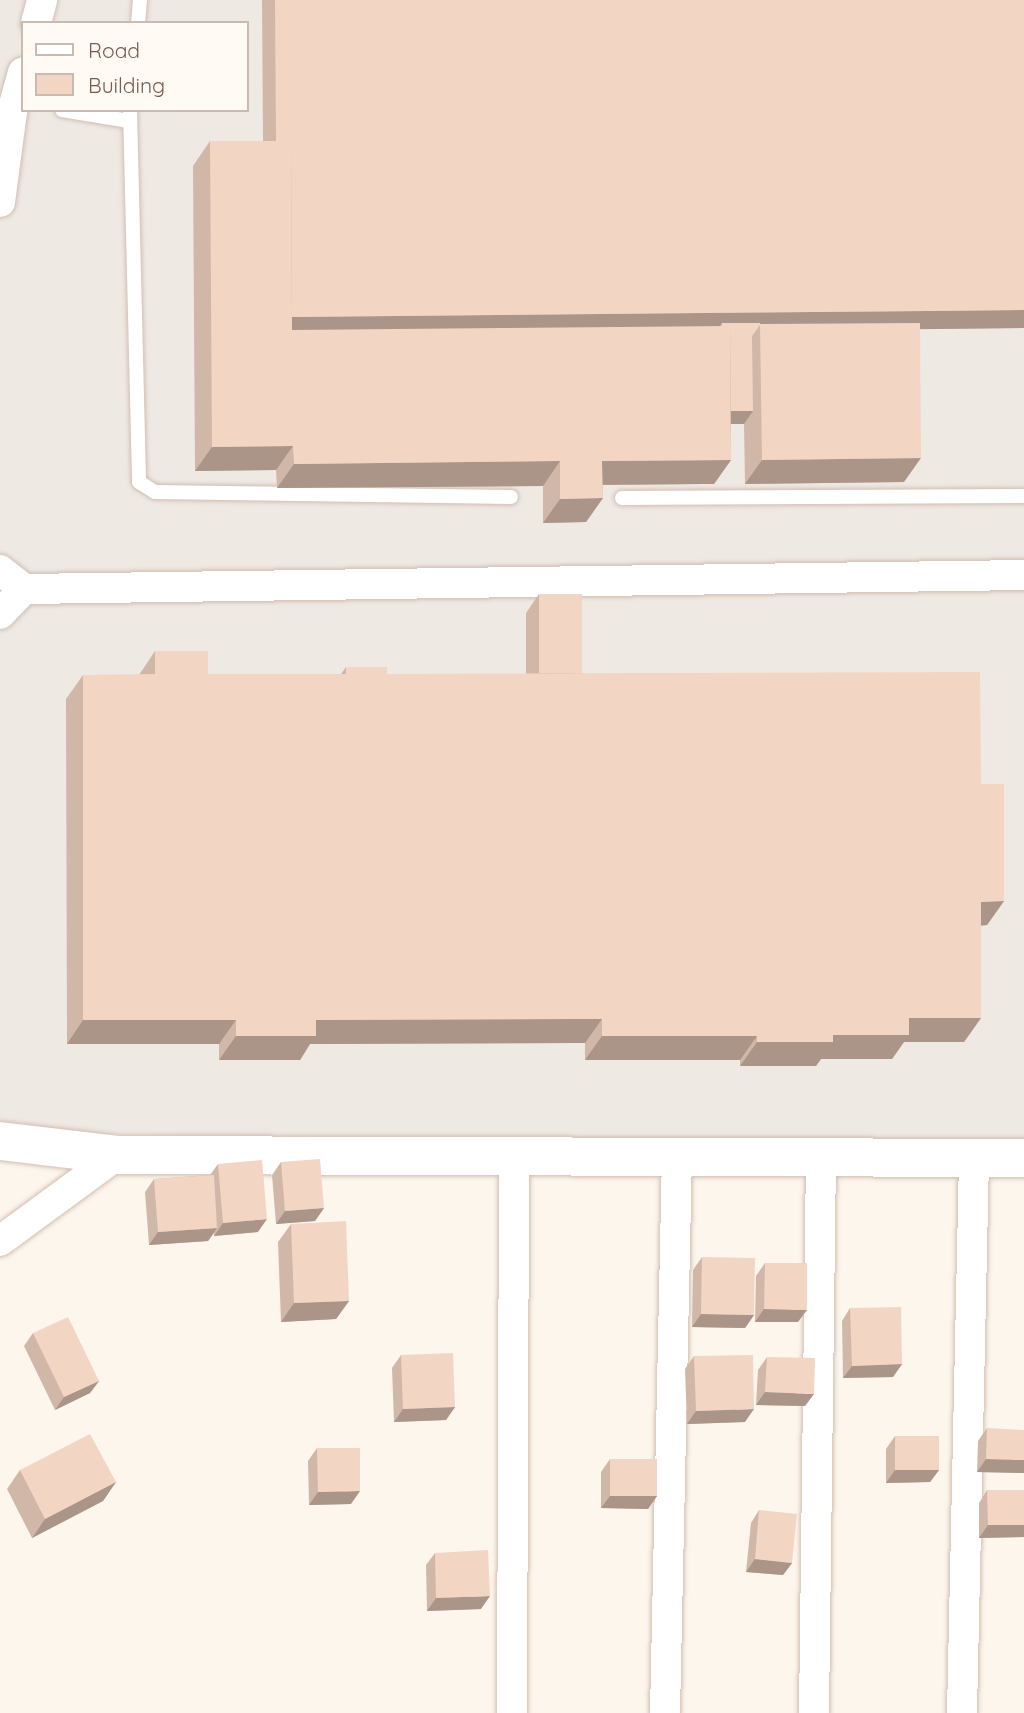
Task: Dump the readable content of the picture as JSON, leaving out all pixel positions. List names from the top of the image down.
{
  "legend": ["Road", "Building"]
}
